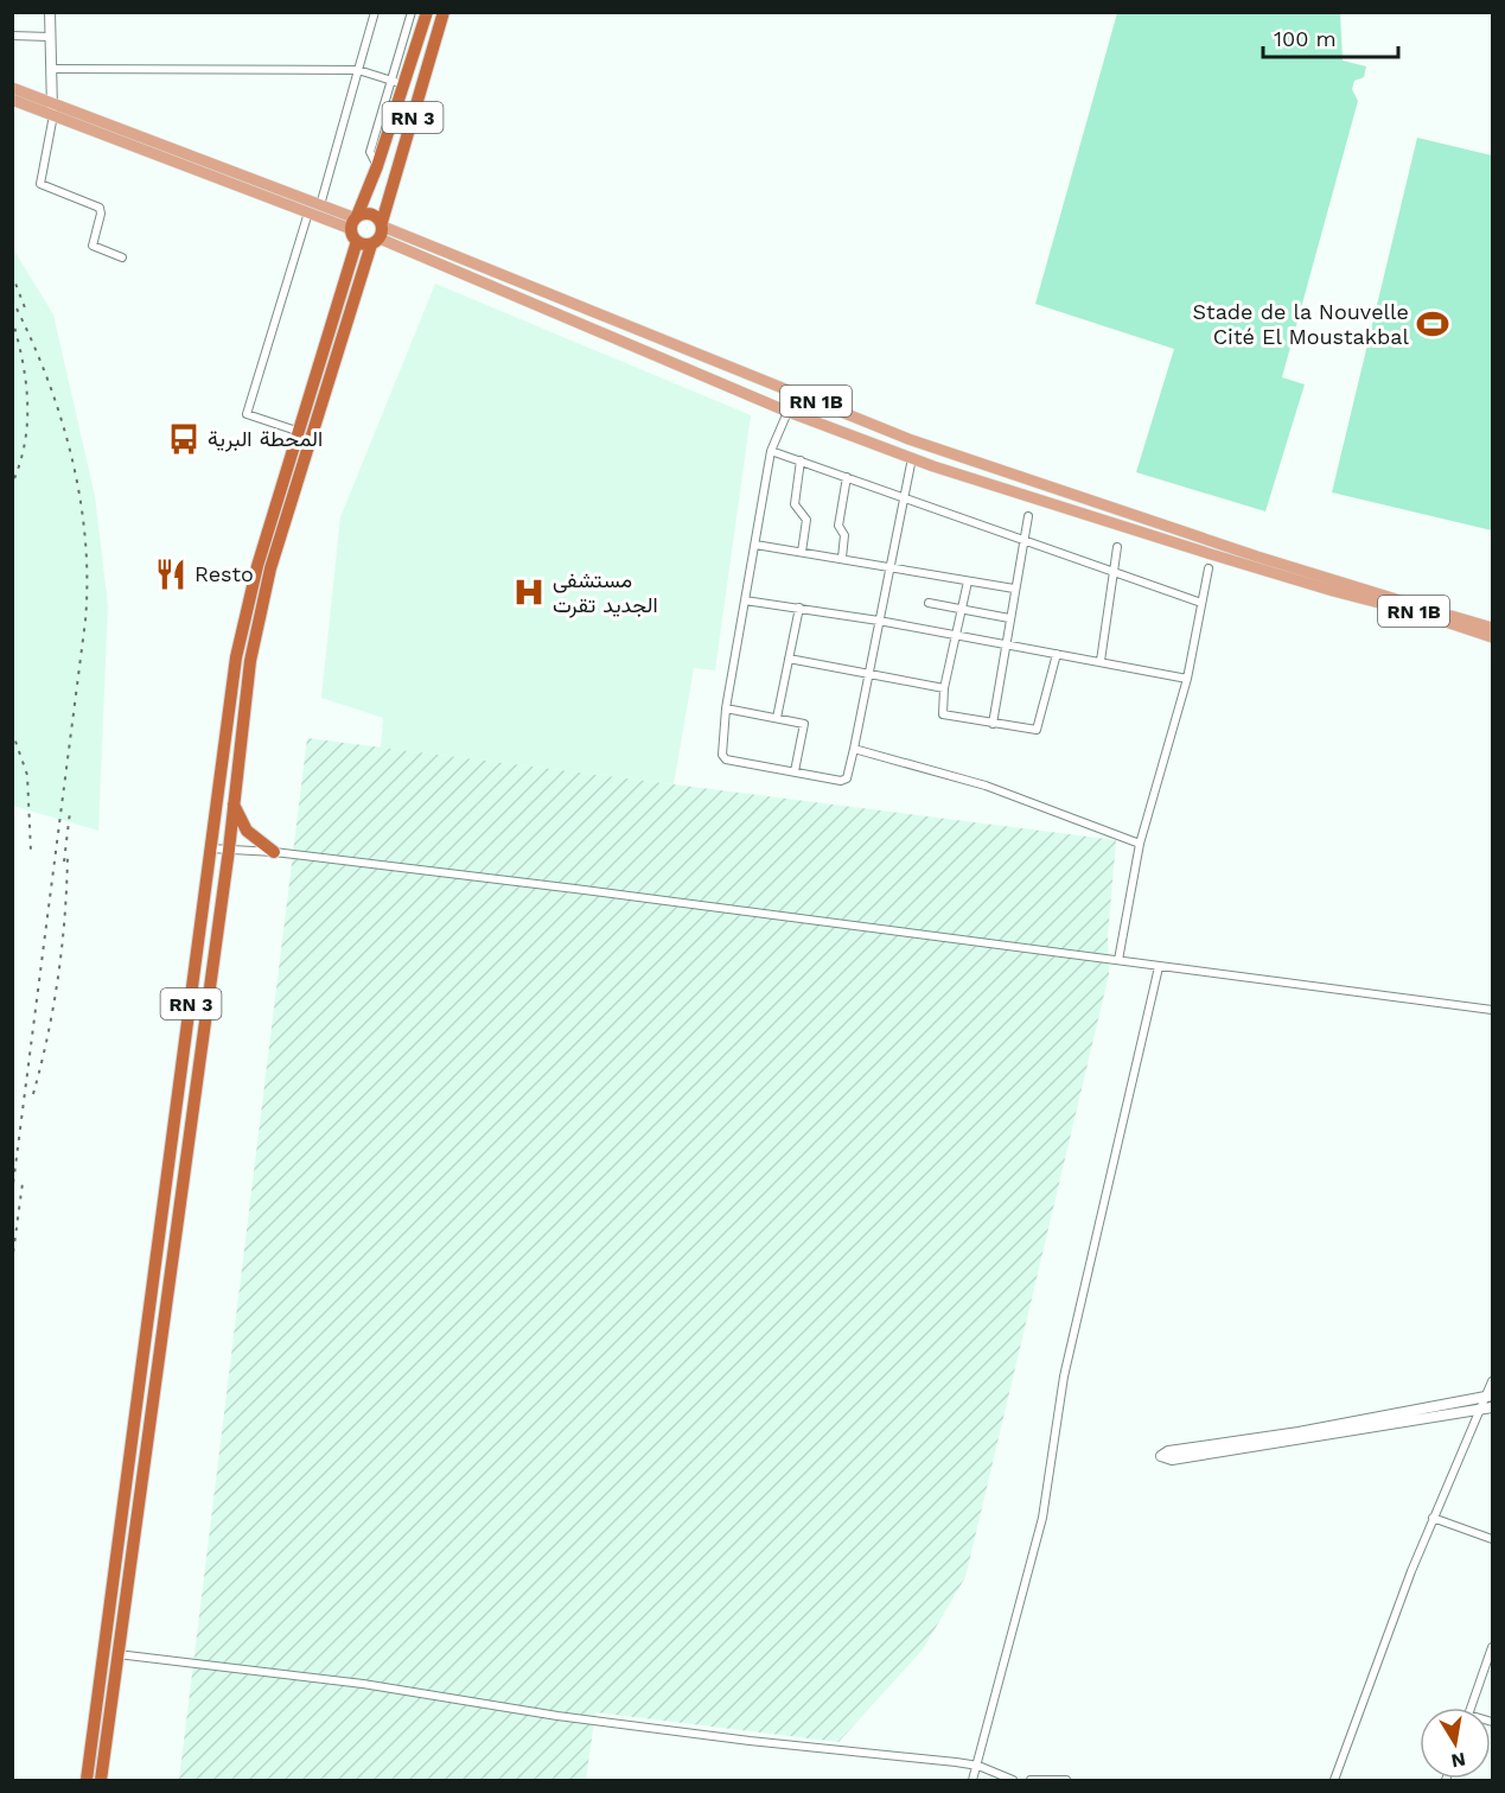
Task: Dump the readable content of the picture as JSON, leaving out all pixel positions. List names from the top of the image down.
{
  "streets": {
    "highway": ["RN 3"],
    "main road": ["RN 1B"]
  },
  "crossings": [
    ["RN 3", "RN 1B"]
  ],
  "places": {
    "sports": ["Stade de la Nouvelle Cité El Moustakbal"],
    "bus stop": ["المحطة البرية"],
    "restaurant": ["Resto"],
    "hospital": ["مستشفى الجديد تقرت"]
  },
  "scale_bar": "100 m",
  "north": "bottom"
}
